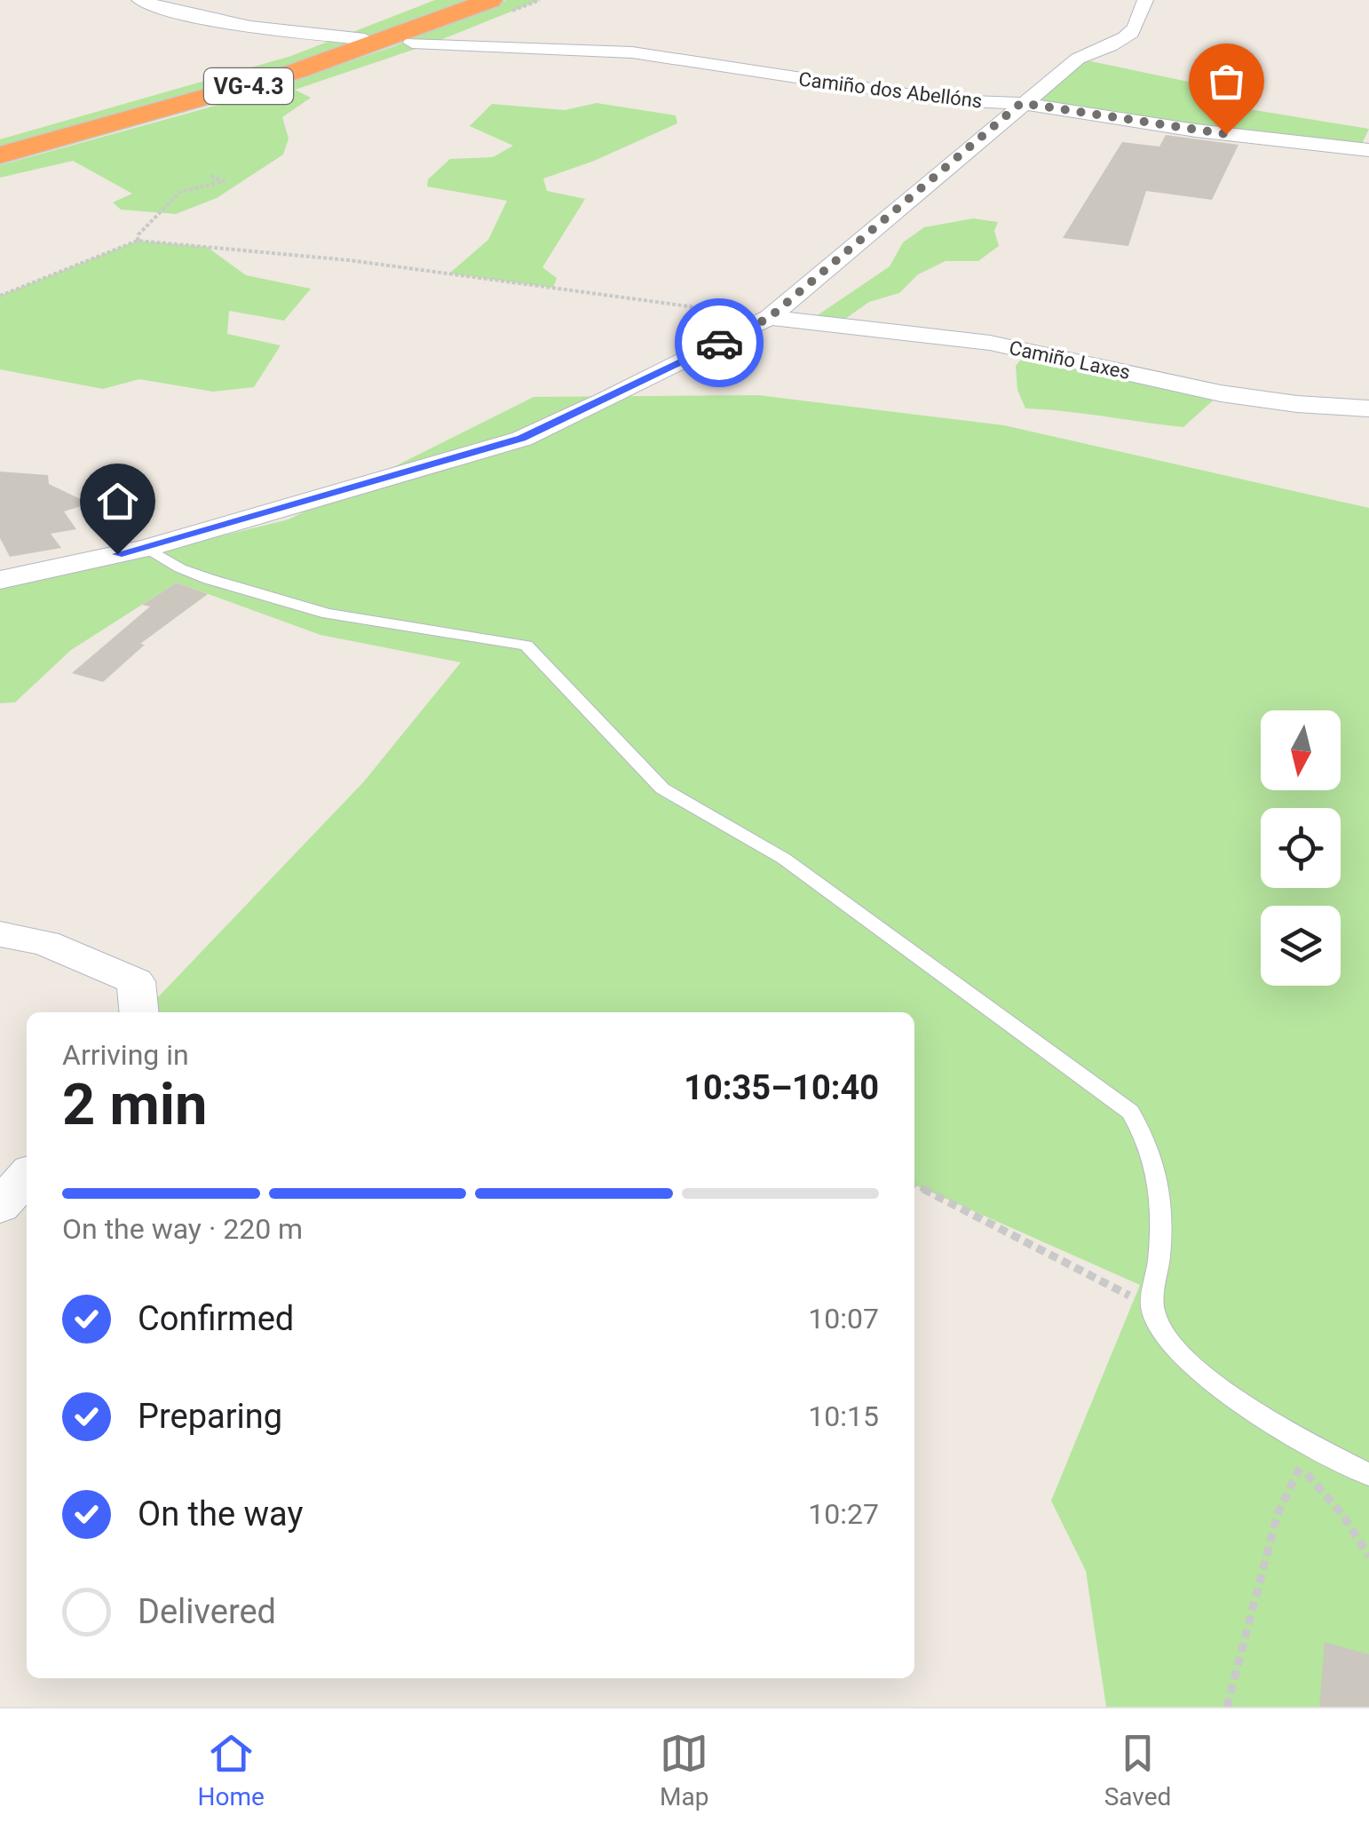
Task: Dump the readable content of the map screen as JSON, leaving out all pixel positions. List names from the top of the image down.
{
  "streets": {
    "highway": ["VG-4.3"],
    "street": ["Camiño dos Abellóns", "Camiño Laxes"]
  },
  "north": "bottom",
  "page": {
    "heading": ["2 min", "Arriving in", "10:35–10:40"],
    "bar": "On the way · 220 m",
    "list": [
      ["Confirmed", "10:07"],
      ["Preparing", "10:15"],
      ["On the way", "10:27"],
      "Delivered"
    ],
    "tabs": ["Home", "Map", "Saved"]
  }
}
